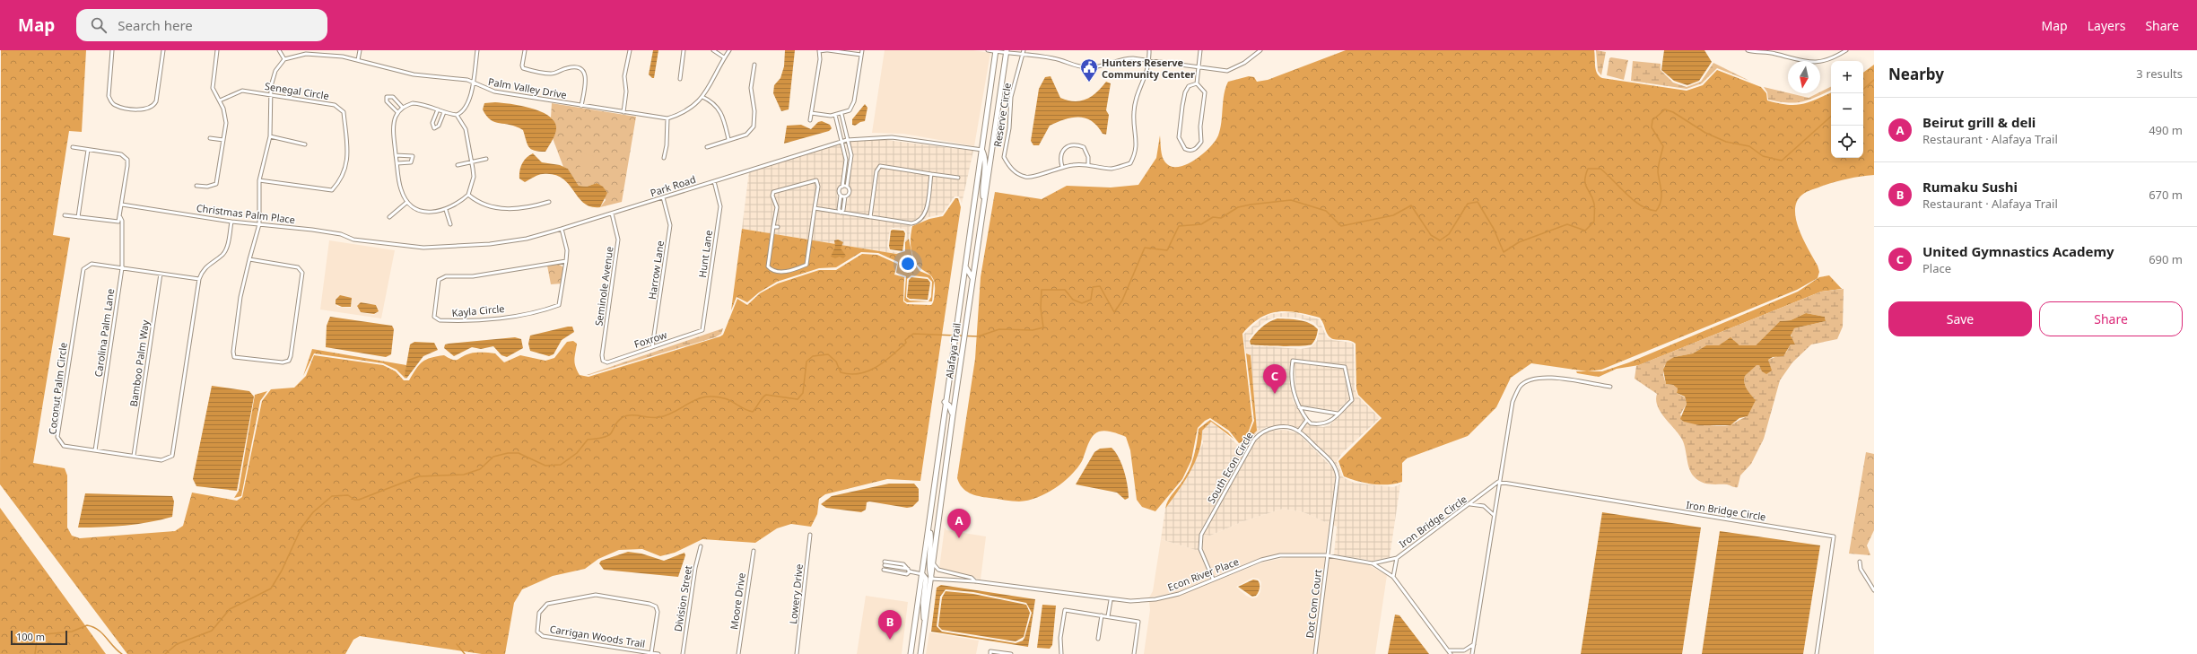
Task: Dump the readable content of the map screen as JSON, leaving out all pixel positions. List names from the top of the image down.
{
  "streets": {
    "main road": ["Alafaya Trail"],
    "street": [
      "Palm Valley Drive",
      "Senegal Circle",
      "Reserve Circle",
      "Park Road",
      "Christmas Palm Place",
      "Hunt Lane",
      "Harrow Lane",
      "Seminole Avenue",
      "Kayla Circle",
      "Carolina Palm Lane",
      "Foxrow",
      "Bamboo Palm Way",
      "Coconut Palm Circle",
      "South Econ Circle",
      "Iron Bridge Circle",
      "Econ River Place",
      "Lowery Drive",
      "Division Street",
      "Moore Drive",
      "Dot Com Court",
      "Carrigan Woods Trail"
    ]
  },
  "crossings": [
    ["Park Road", "Christmas Palm Place"],
    ["Park Road", "Hunt Lane"],
    ["Park Road", "Harrow Lane"],
    ["Park Road", "Seminole Avenue"],
    ["Park Road", "Kayla Circle"],
    ["Park Road", "Alafaya Trail"],
    ["Christmas Palm Place", "Carolina Palm Lane"],
    ["Christmas Palm Place", "Coconut Palm Circle"],
    ["Hunt Lane", "Foxrow"],
    ["Harrow Lane", "Foxrow"],
    ["Seminole Avenue", "Foxrow"],
    ["Carolina Palm Lane", "Coconut Palm Circle"],
    ["Alafaya Trail", "Econ River Place"],
    ["Bamboo Palm Way", "Coconut Palm Circle"],
    ["South Econ Circle", "Econ River Place"],
    ["Iron Bridge Circle", "Econ River Place"],
    ["Econ River Place", "Dot Com Court"]
  ],
  "places": {
    "public building": ["Hunters Reserve Community Center"]
  },
  "scale_bar": "100 m",
  "north": "bottom",
  "page": {
    "header": "Map",
    "search": "Search here",
    "nav": ["Map", "Layers", "Share"],
    "heading": ["Nearby", "3 results"],
    "map_buttons": ["+", "−"],
    "list": [
      {
        "mark": "A",
        "name": "Beirut grill & deli",
        "note": "Restaurant · Alafaya Trail",
        "value": "490 m"
      },
      {
        "mark": "B",
        "name": "Rumaku Sushi",
        "note": "Restaurant · Alafaya Trail",
        "value": "670 m"
      },
      {
        "mark": "C",
        "name": "United Gymnastics Academy",
        "note": "Place",
        "value": "690 m"
      }
    ],
    "buttons": ["Save", "Share"],
    "pins": ["C", "A", "B"],
    "scale": "100 m"
  }
}
